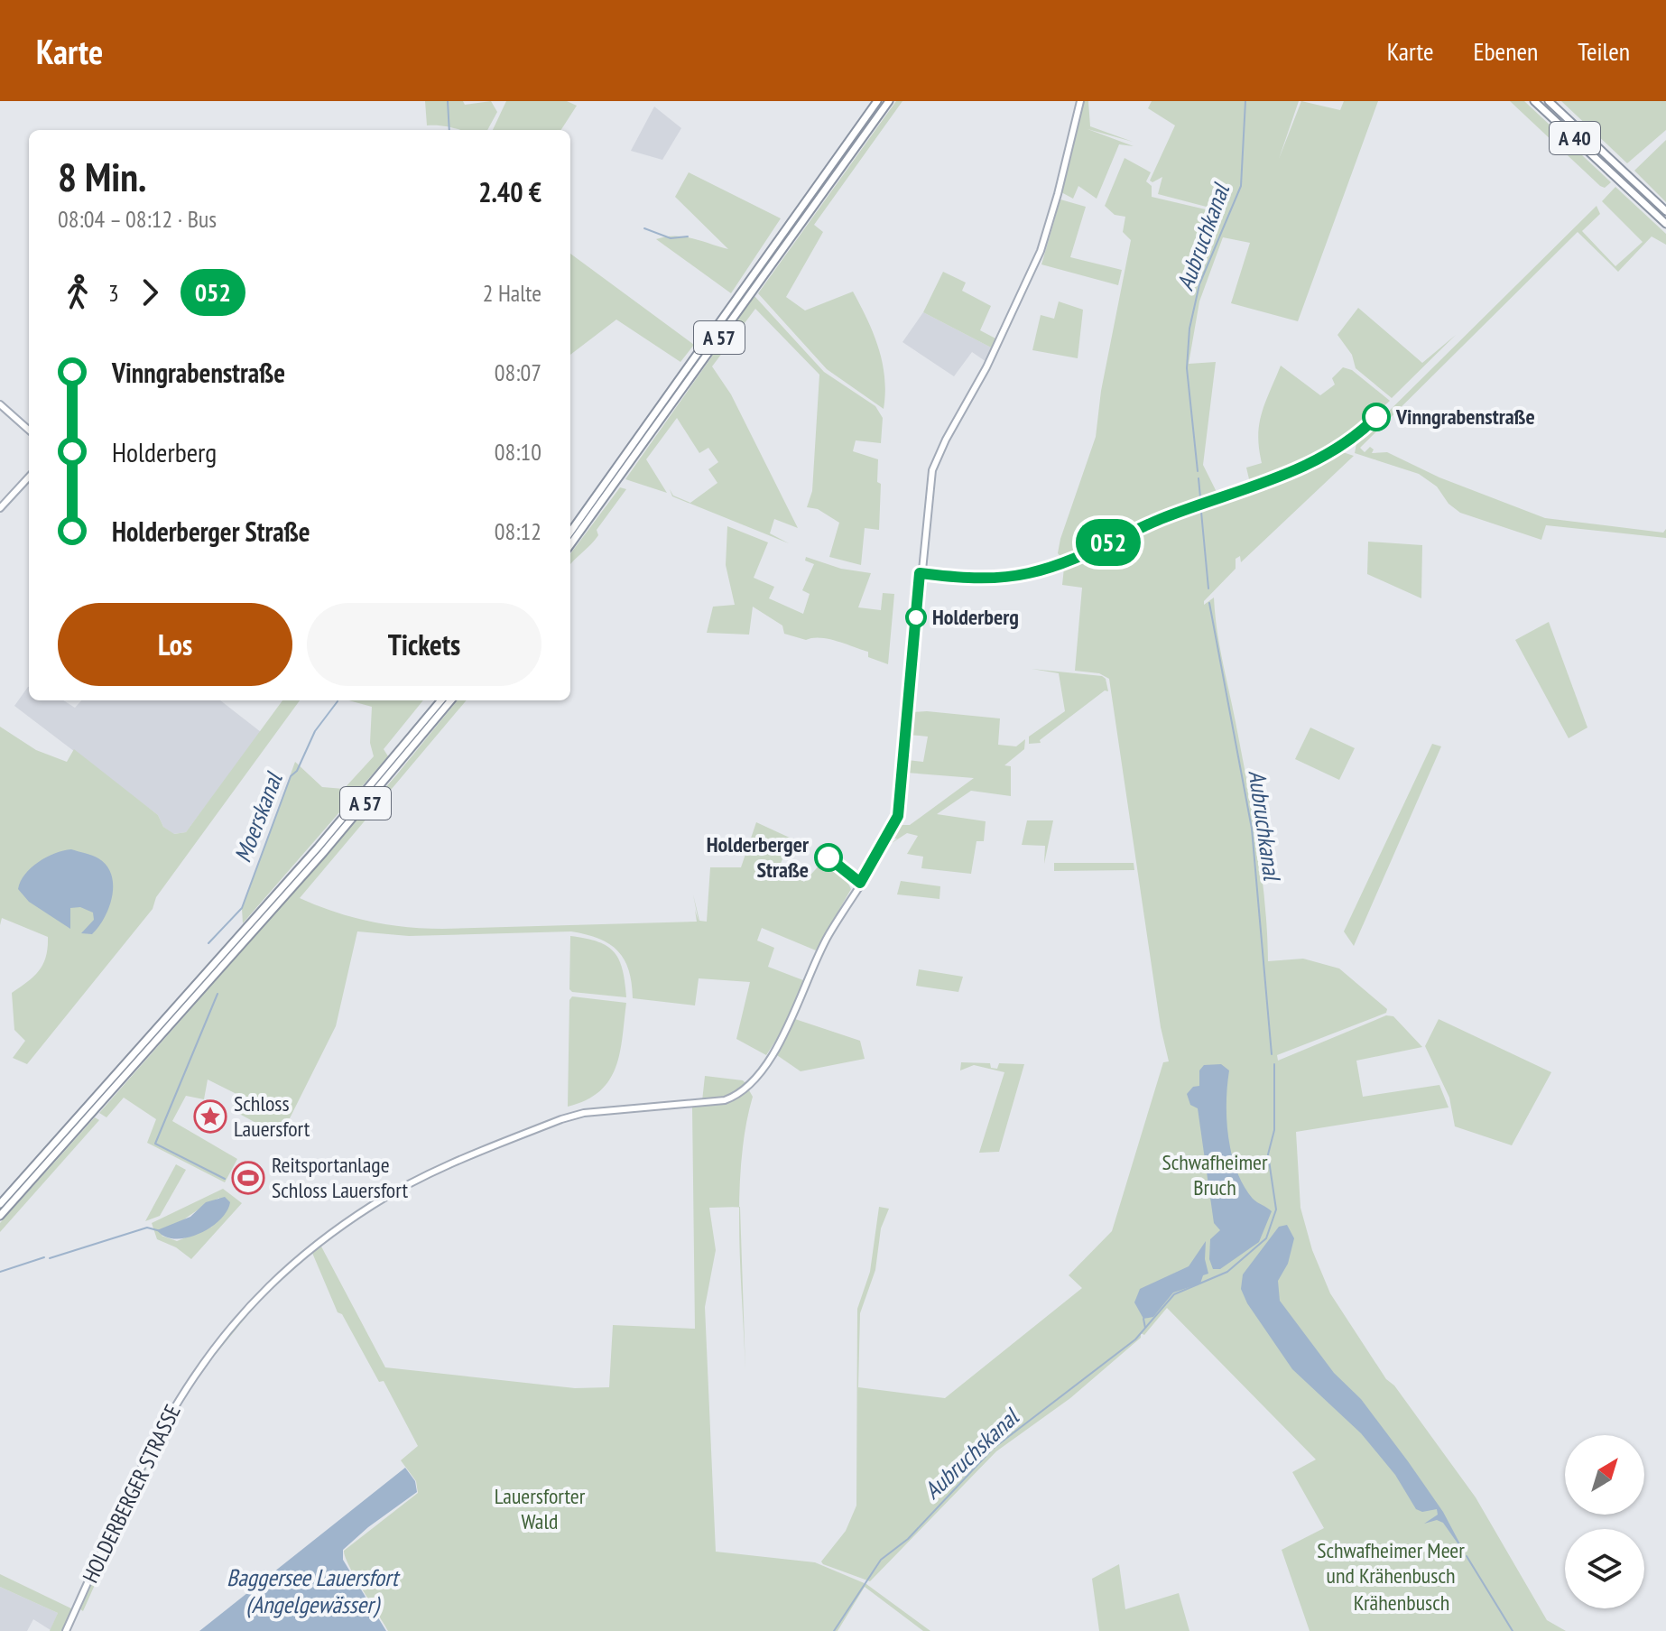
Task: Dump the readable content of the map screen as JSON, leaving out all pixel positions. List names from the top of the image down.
{
  "streets": {
    "highway": ["A 40", "A 57"],
    "main road": ["HOLDERBERGER STRASSE"]
  },
  "water": [
    "Aubruchkanal",
    "Moerskanal",
    "Aubruchskanal",
    "Baggersee Lauersfort (Angelgewässer)"
  ],
  "parks": [
    "Schwafheimer Bruch",
    "Lauersforter Wald",
    "Schwafheimer Meer und Krähenbusch",
    "Krähenbusch"
  ],
  "places": {
    "other": ["Vinngrabenstraße", "Holderberg", "Holderberger Straße"],
    "place": ["Schloss Lauersfort"],
    "sports": ["Reitsportanlage Schloss Lauersfort"]
  },
  "lines": ["bus line 052"],
  "north": "top right",
  "page": {
    "header": "Karte",
    "nav": ["Karte", "Ebenen", "Teilen"],
    "on_map": "052",
    "heading": ["8 Min.", "08:04 – 08:12 · Bus", "2.40 €"],
    "legs": ["3", "052", "2 Halte"],
    "list": [
      {
        "name": "Vinngrabenstraße",
        "value": "08:07"
      },
      {
        "name": "Holderberg",
        "value": "08:10"
      },
      {
        "name": "Holderberger Straße",
        "value": "08:12"
      }
    ],
    "buttons": ["Los", "Tickets"]
  }
}
